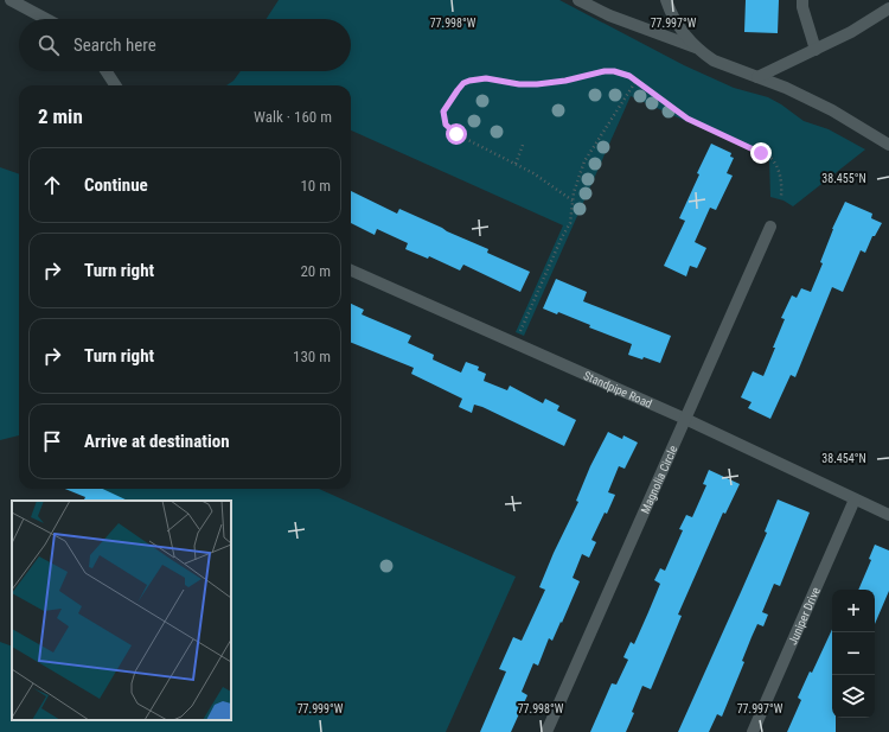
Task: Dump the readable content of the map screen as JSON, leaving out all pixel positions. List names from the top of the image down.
{
  "streets": {
    "street": ["Standpipe Road", "Magnolia Circle", "Juniper Drive"]
  },
  "crossings": [
    ["Standpipe Road", "Magnolia Circle"],
    ["Standpipe Road", "Juniper Drive"]
  ],
  "page": {
    "search": "Search here",
    "heading": ["2 min", "Walk · 160 m"],
    "list": [
      ["Continue", "10 m"],
      ["Turn right", "20 m"],
      ["Turn right", "130 m"],
      "Arrive at destination"
    ],
    "map_buttons": ["+", "−"]
  },
  "coordinates": [
    "77.998°W",
    "77.997°W",
    "38.455°N",
    "38.454°N",
    "77.999°W"
  ]
}
